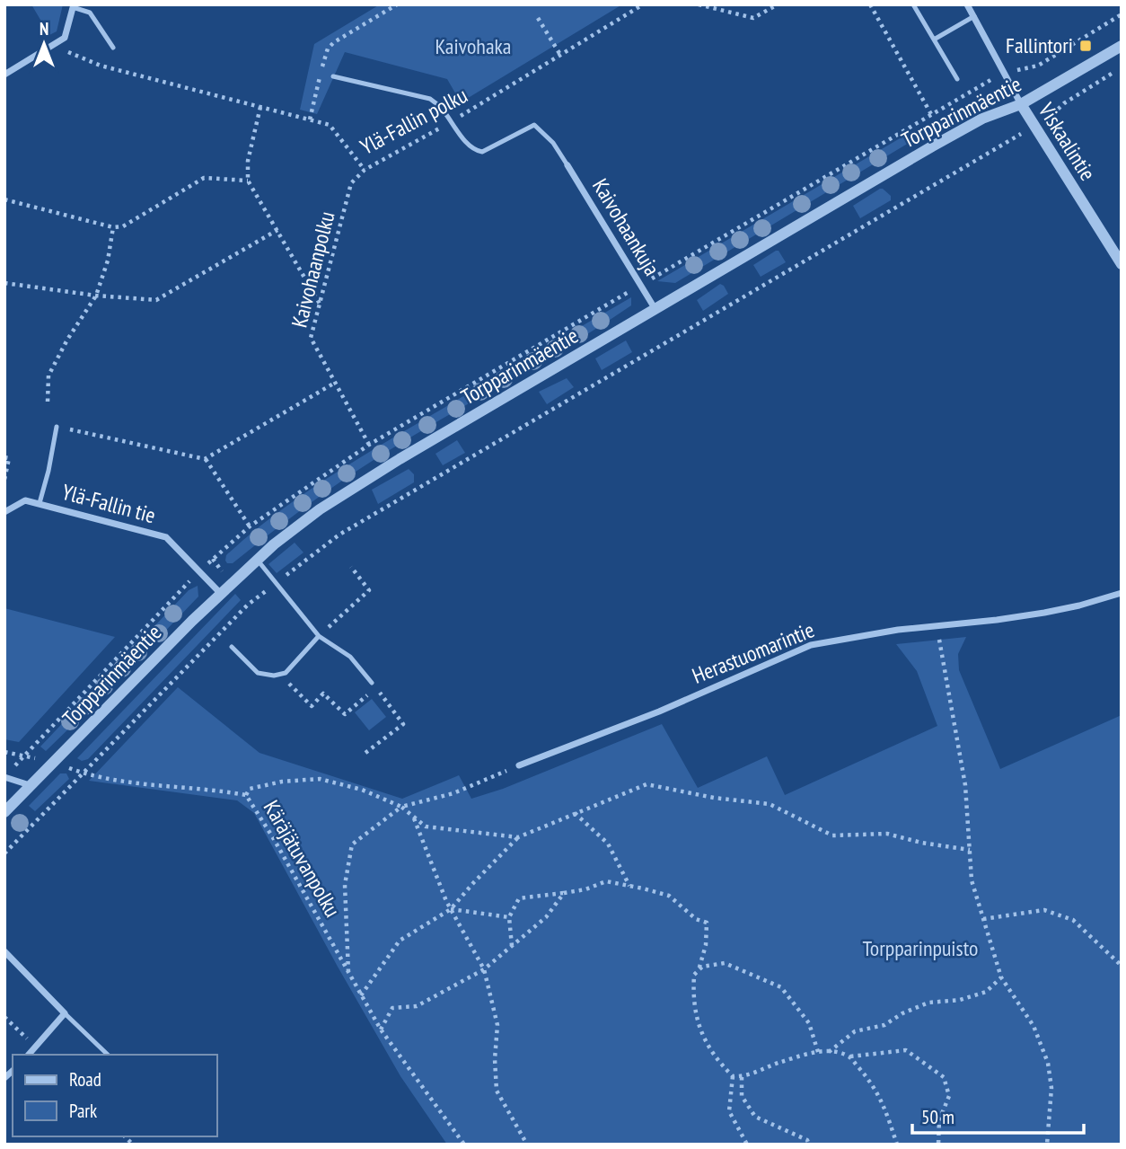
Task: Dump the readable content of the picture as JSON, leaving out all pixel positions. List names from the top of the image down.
{
  "streets": {
    "street": [
      "Torpparinmäentie",
      "Viskaalintie",
      "Kaivohaankuja",
      "Ylä-Fallin tie",
      "Herastuomarintie"
    ],
    "path": ["Ylä-Fallin polku", "Kaivohaanpolku", "Käräjätuvanpolku"]
  },
  "crossings": [
    ["Torpparinmäentie", "Viskaalintie"],
    ["Torpparinmäentie", "Kaivohaankuja"],
    ["Torpparinmäentie", "Ylä-Fallin tie"],
    ["Torpparinmäentie", "Käräjätuvanpolku"],
    ["Ylä-Fallin polku", "Kaivohaanpolku"]
  ],
  "parks": ["Kaivohaka", "Torpparinpuisto"],
  "places": {
    "transit": ["Fallintori"]
  },
  "legend": ["Road", "Park"],
  "scale_bar": "50 m",
  "north": "top"
}
